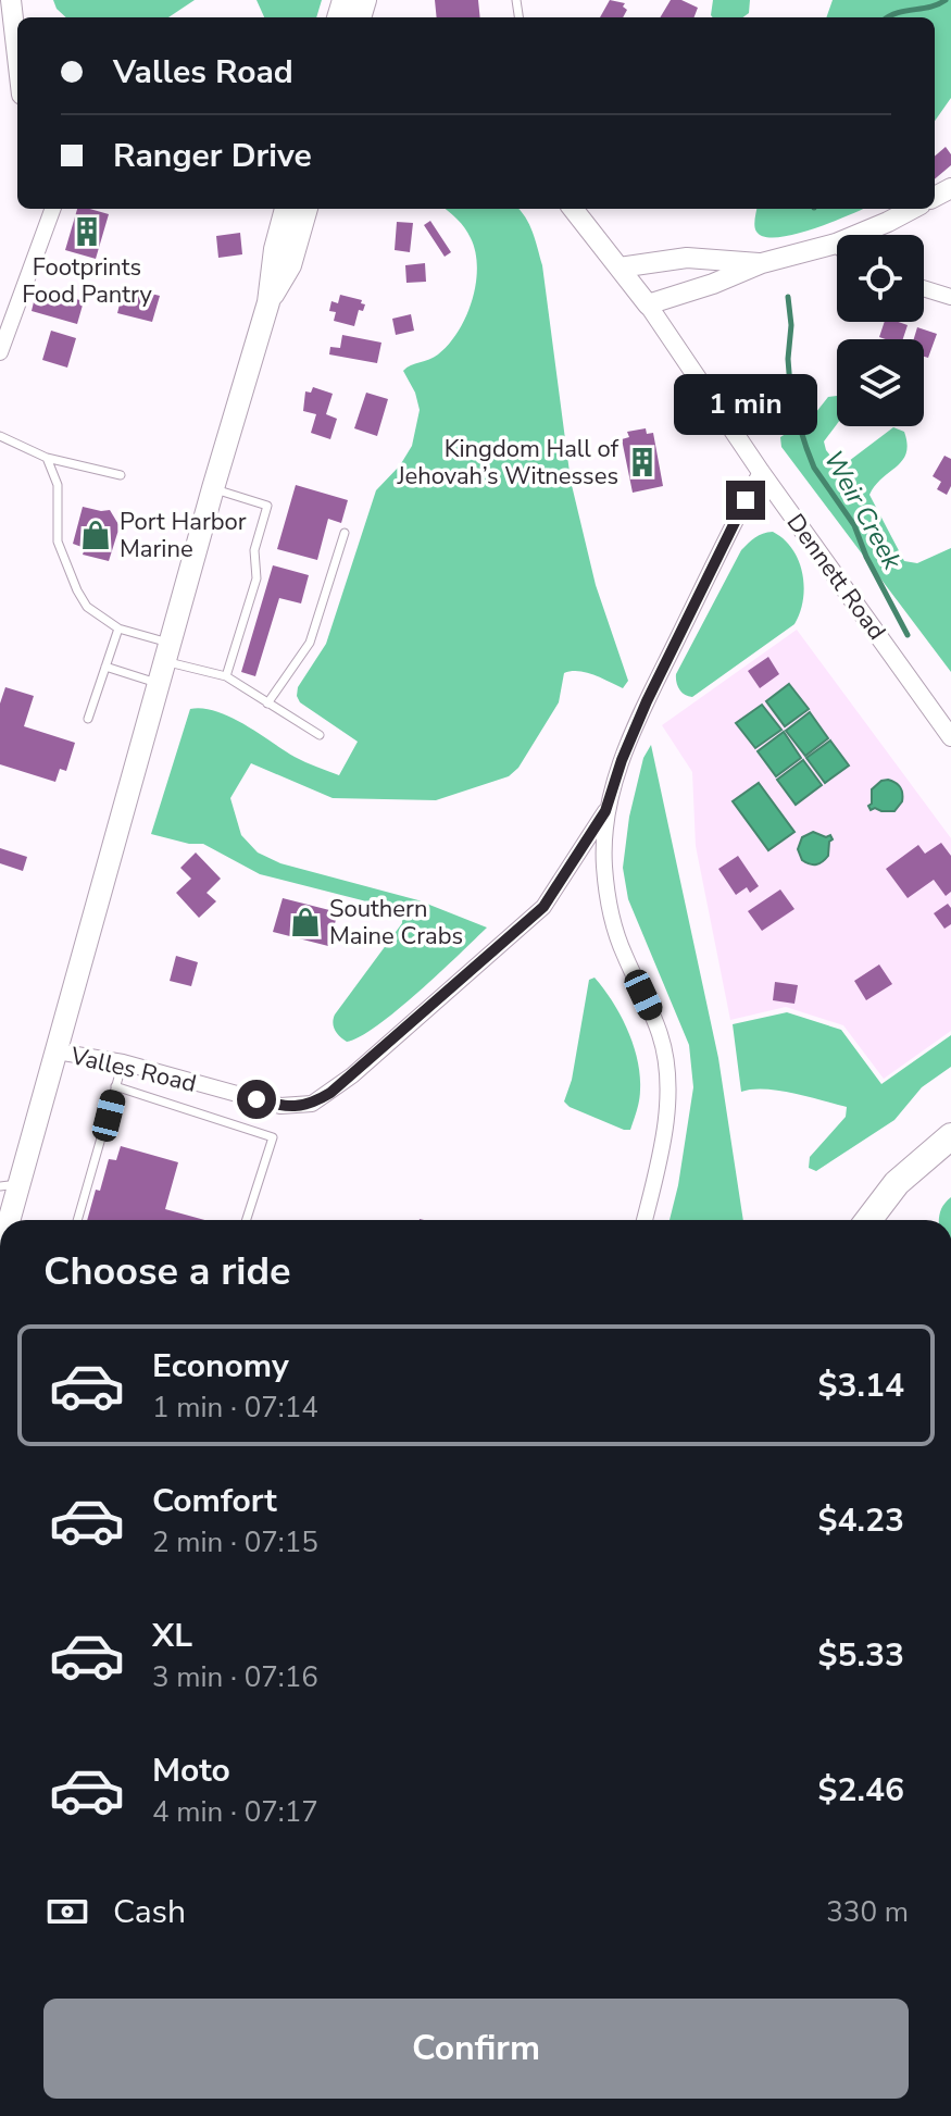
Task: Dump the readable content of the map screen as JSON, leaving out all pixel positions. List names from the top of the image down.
{
  "streets": {
    "main road": ["Dennett Road"],
    "street": ["Valles Road"]
  },
  "water": ["Weir Creek"],
  "places": {
    "building": ["Footprints Food Pantry", "Kingdom Hall of Jehovah’s Witnesses"],
    "shop": ["Port Harbor Marine", "Southern Maine Crabs"]
  },
  "page": {
    "banner": ["Valles Road", "Ranger Drive"],
    "bubble": "1 min",
    "heading": "Choose a ride",
    "list": [
      {
        "name": "Economy",
        "note": "1 min · 07:14",
        "value": "$3.14"
      },
      {
        "name": "Comfort",
        "note": "2 min · 07:15",
        "value": "$4.23"
      },
      {
        "name": "XL",
        "note": "3 min · 07:16",
        "value": "$5.33"
      },
      {
        "name": "Moto",
        "note": "4 min · 07:17",
        "value": "$2.46"
      }
    ],
    "pay": ["Cash", "330 m"],
    "buttons": "Confirm"
  }
}
